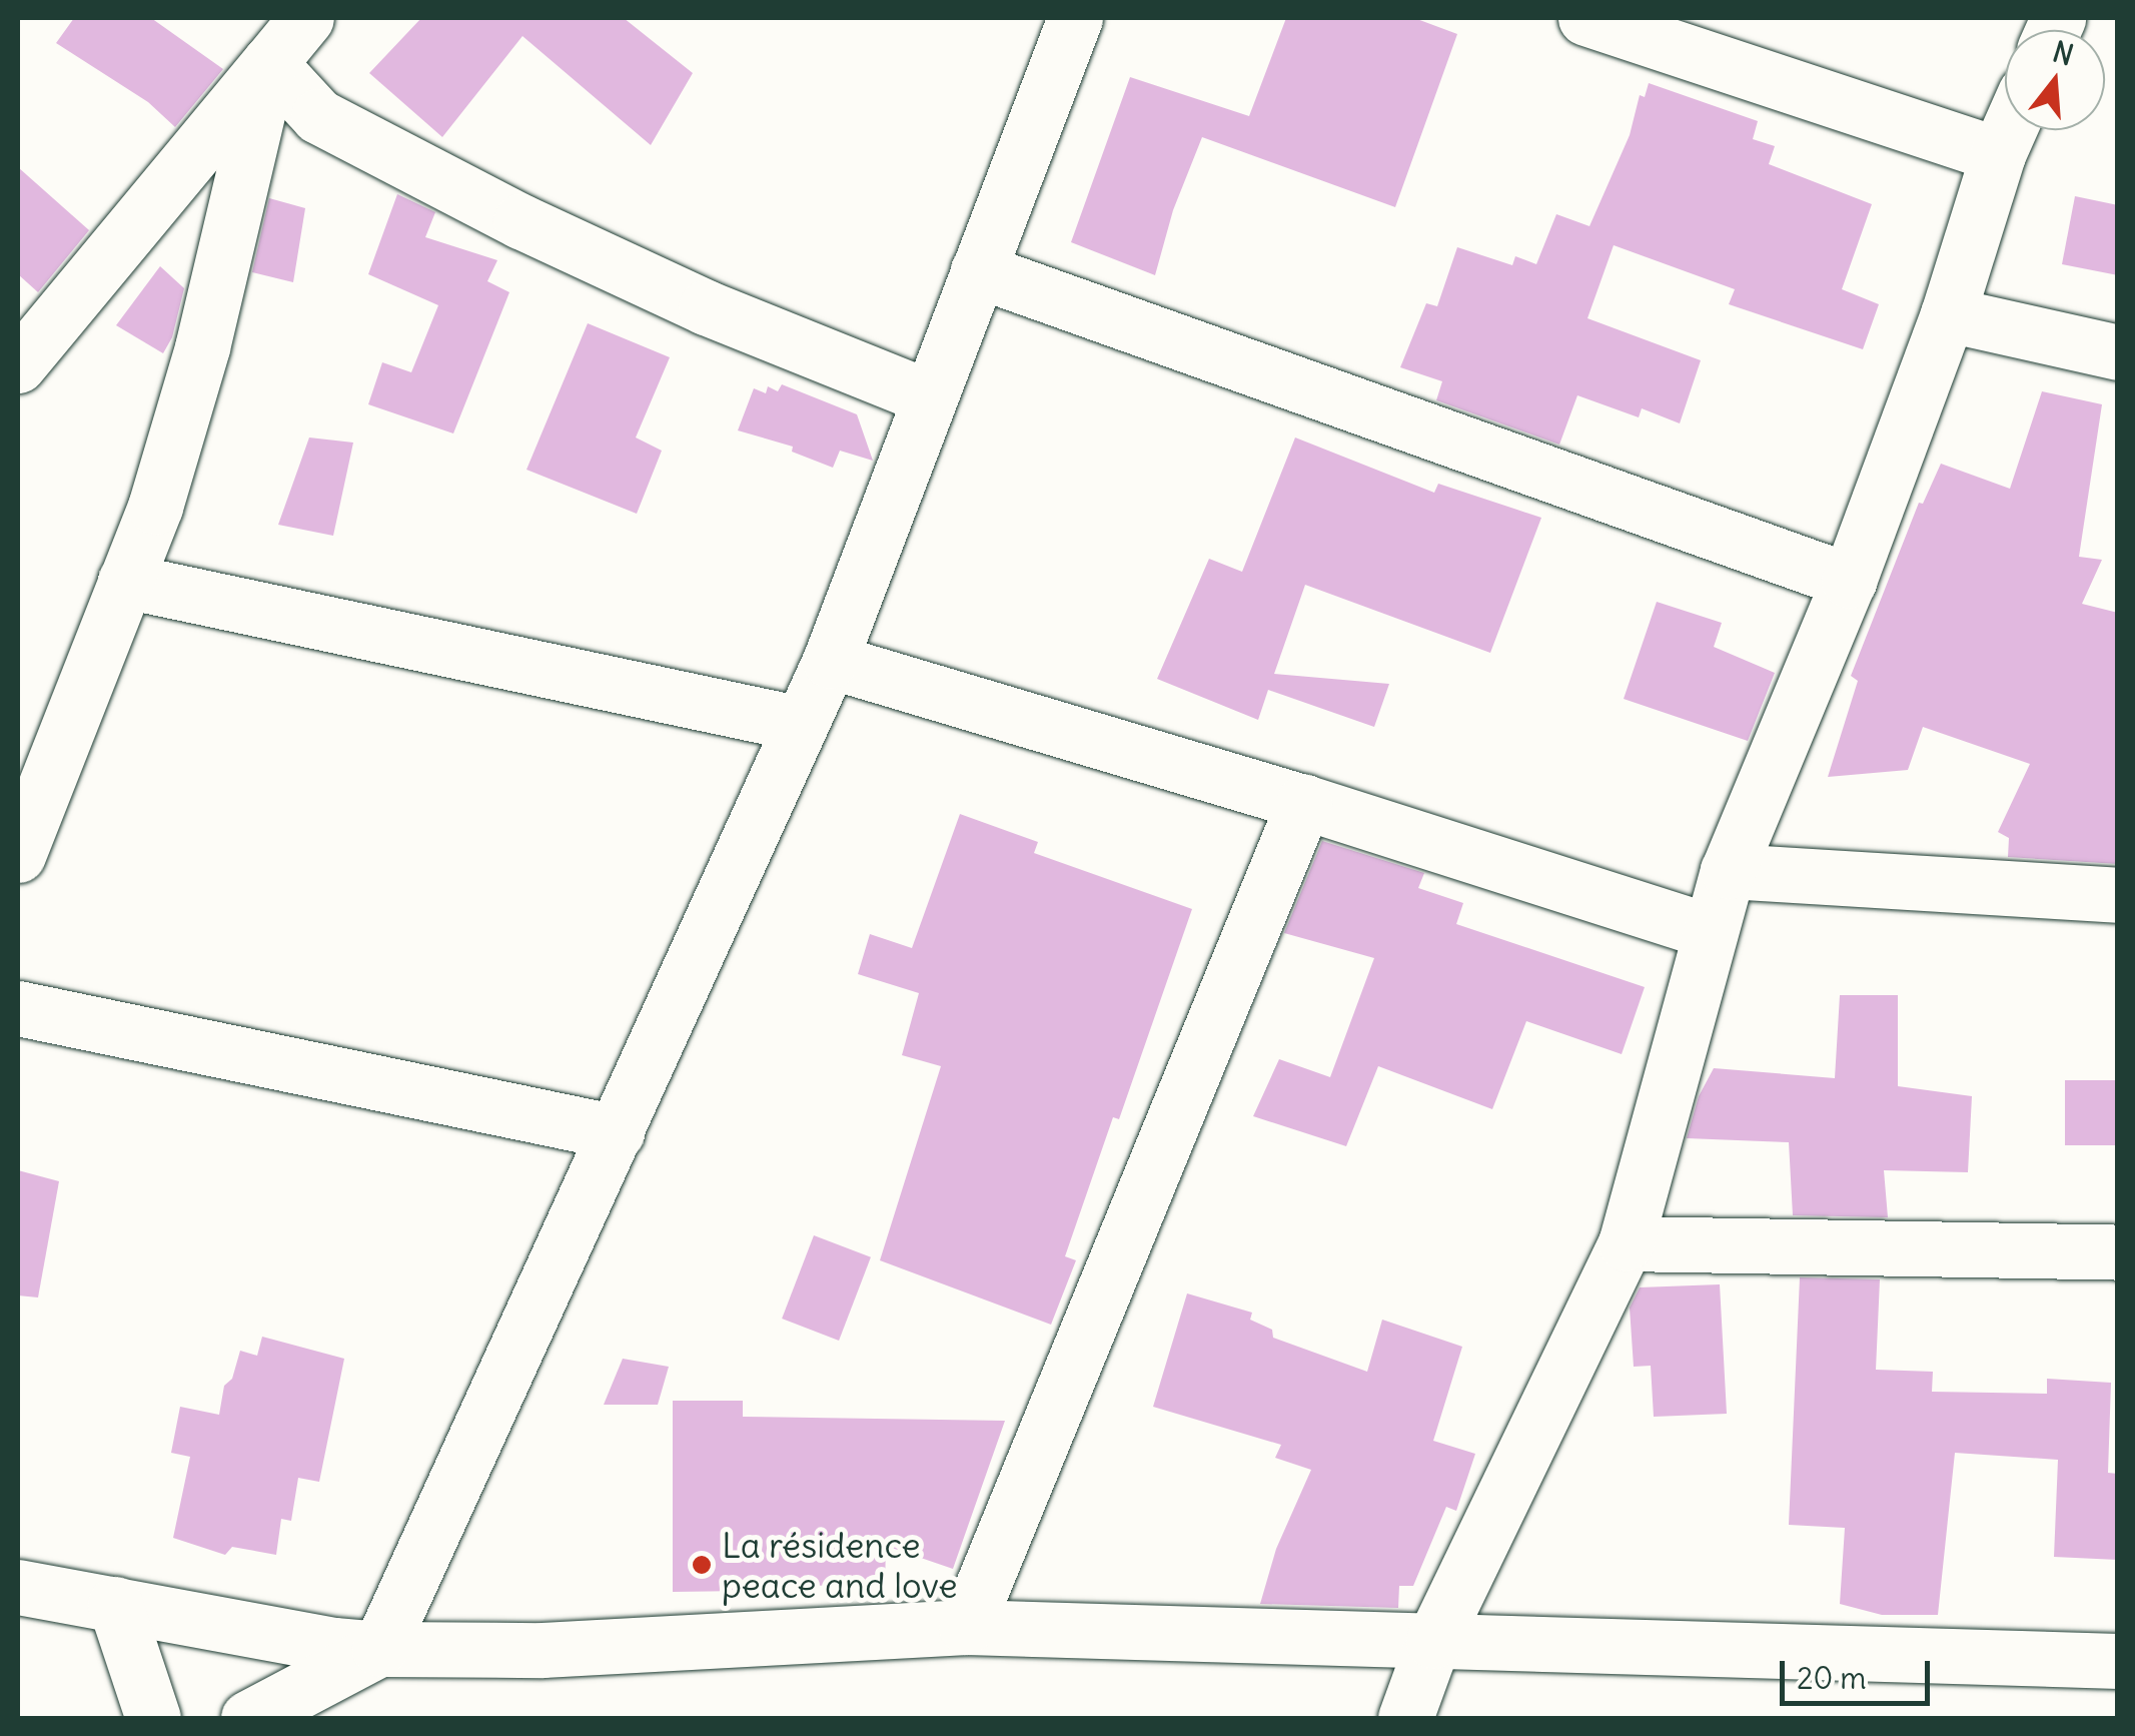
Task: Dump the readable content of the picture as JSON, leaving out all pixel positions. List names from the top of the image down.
{
  "places": ["La résidence peace and love"],
  "scale_bar": "20 m",
  "north": "top"
}
